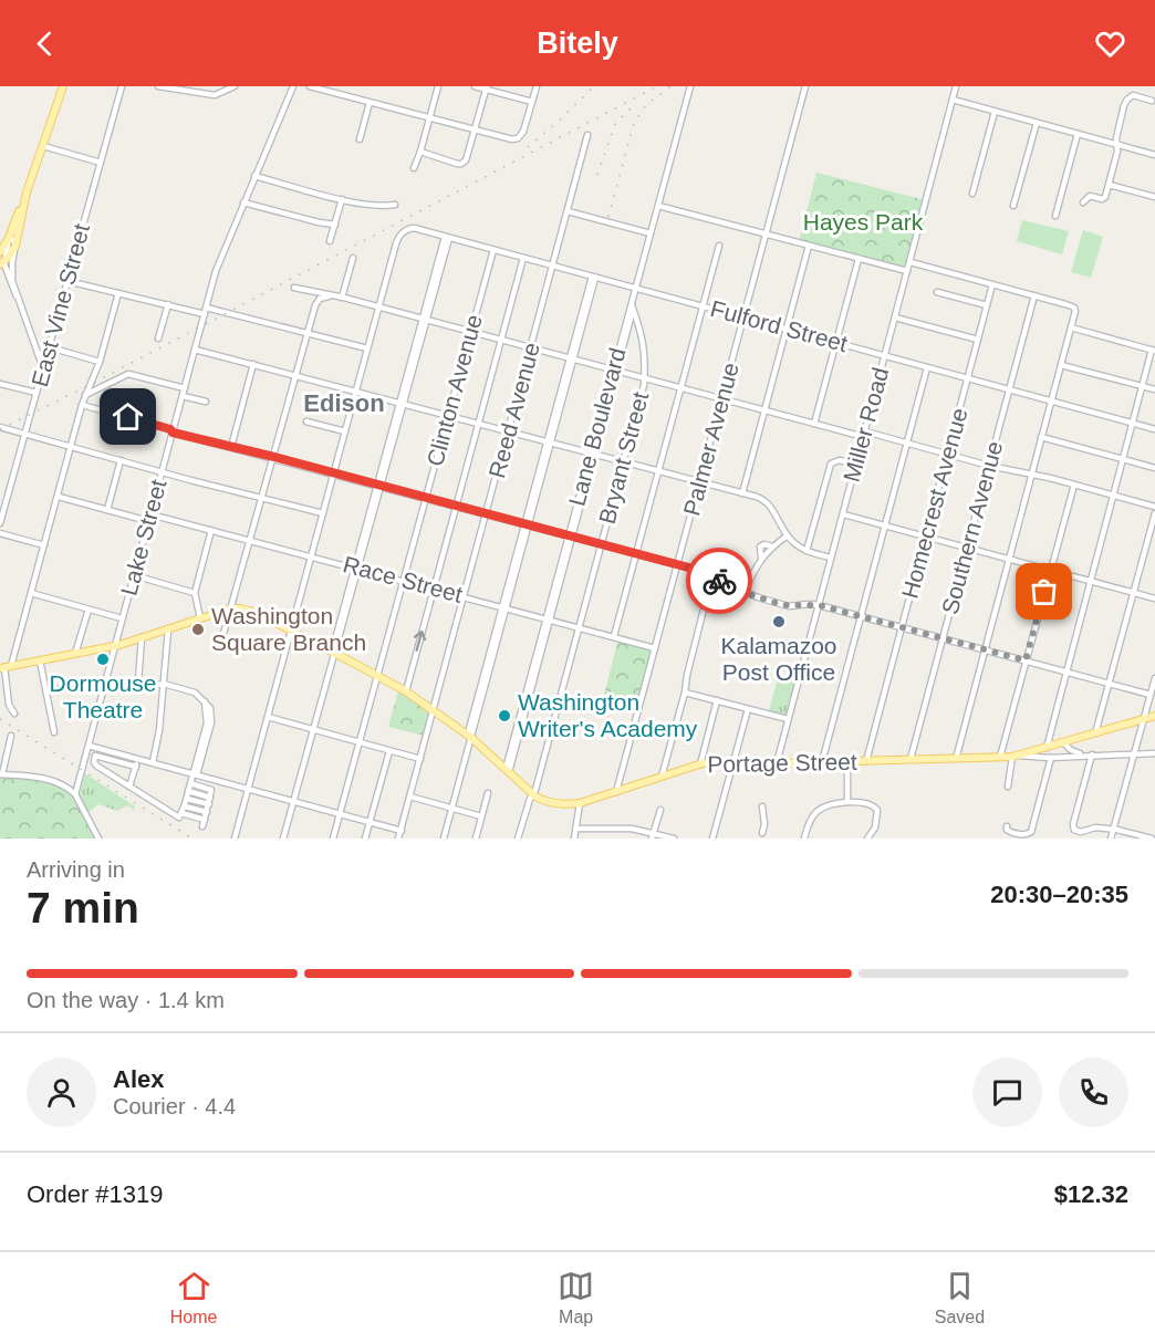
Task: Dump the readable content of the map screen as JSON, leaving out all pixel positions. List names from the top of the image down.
{
  "streets": {
    "main road": ["Portage Street"],
    "street": [
      "East Vine Street",
      "Fulford Street",
      "Clinton Avenue",
      "Reed Avenue",
      "Miller Road",
      "Lane Boulevard",
      "Palmer Avenue",
      "Bryant Street",
      "Homecrest Avenue",
      "Southern Avenue",
      "Lake Street",
      "Race Street"
    ]
  },
  "crossings": [
    ["Fulford Street", "Clinton Avenue"],
    ["Fulford Street", "Reed Avenue"],
    ["Fulford Street", "Miller Road"],
    ["Fulford Street", "Lane Boulevard"],
    ["Fulford Street", "Palmer Avenue"],
    ["Fulford Street", "Homecrest Avenue"],
    ["Fulford Street", "Southern Avenue"],
    ["Clinton Avenue", "Race Street"],
    ["Clinton Avenue", "Portage Street"],
    ["Reed Avenue", "Race Street"],
    ["Reed Avenue", "Portage Street"],
    ["Miller Road", "Portage Street"],
    ["Lane Boulevard", "Bryant Street"],
    ["Lane Boulevard", "Race Street"],
    ["Lane Boulevard", "Portage Street"],
    ["Palmer Avenue", "Race Street"],
    ["Palmer Avenue", "Portage Street"],
    ["Bryant Street", "Race Street"],
    ["Bryant Street", "Portage Street"],
    ["Homecrest Avenue", "Portage Street"],
    ["Southern Avenue", "Portage Street"],
    ["Lake Street", "Race Street"]
  ],
  "districts": ["Edison"],
  "parks": ["Hayes Park"],
  "places": [
    "Kalamazoo Post Office",
    "Washington Square Branch",
    "Dormouse Theatre",
    "Washington Writer's Academy"
  ],
  "page": {
    "header": "Bitely",
    "heading": ["7 min", "Arriving in", "20:30–20:35"],
    "panel": [
      "Alex",
      "Courier · 4.4",
      "Order #1319",
      "$12.32"
    ],
    "bar": "On the way · 1.4 km",
    "tabs": ["Home", "Map", "Saved"]
  }
}
